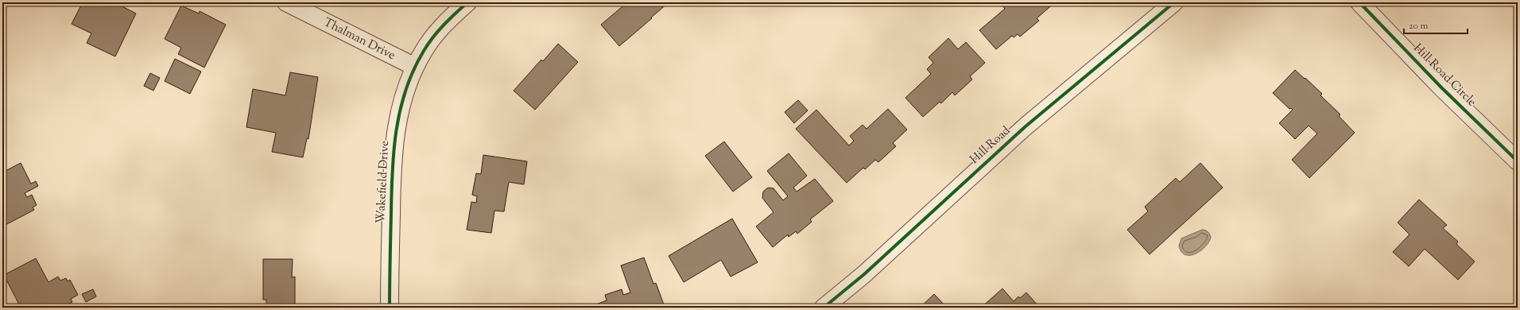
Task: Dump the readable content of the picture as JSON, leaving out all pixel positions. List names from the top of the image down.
{
  "streets": {
    "street": [
      "Thalman Drive",
      "Hill Road Circle",
      "Hill Road",
      "Wakefield Drive"
    ]
  },
  "crossings": [
    ["Thalman Drive", "Wakefield Drive"]
  ],
  "scale_bar": "20 m"
}
